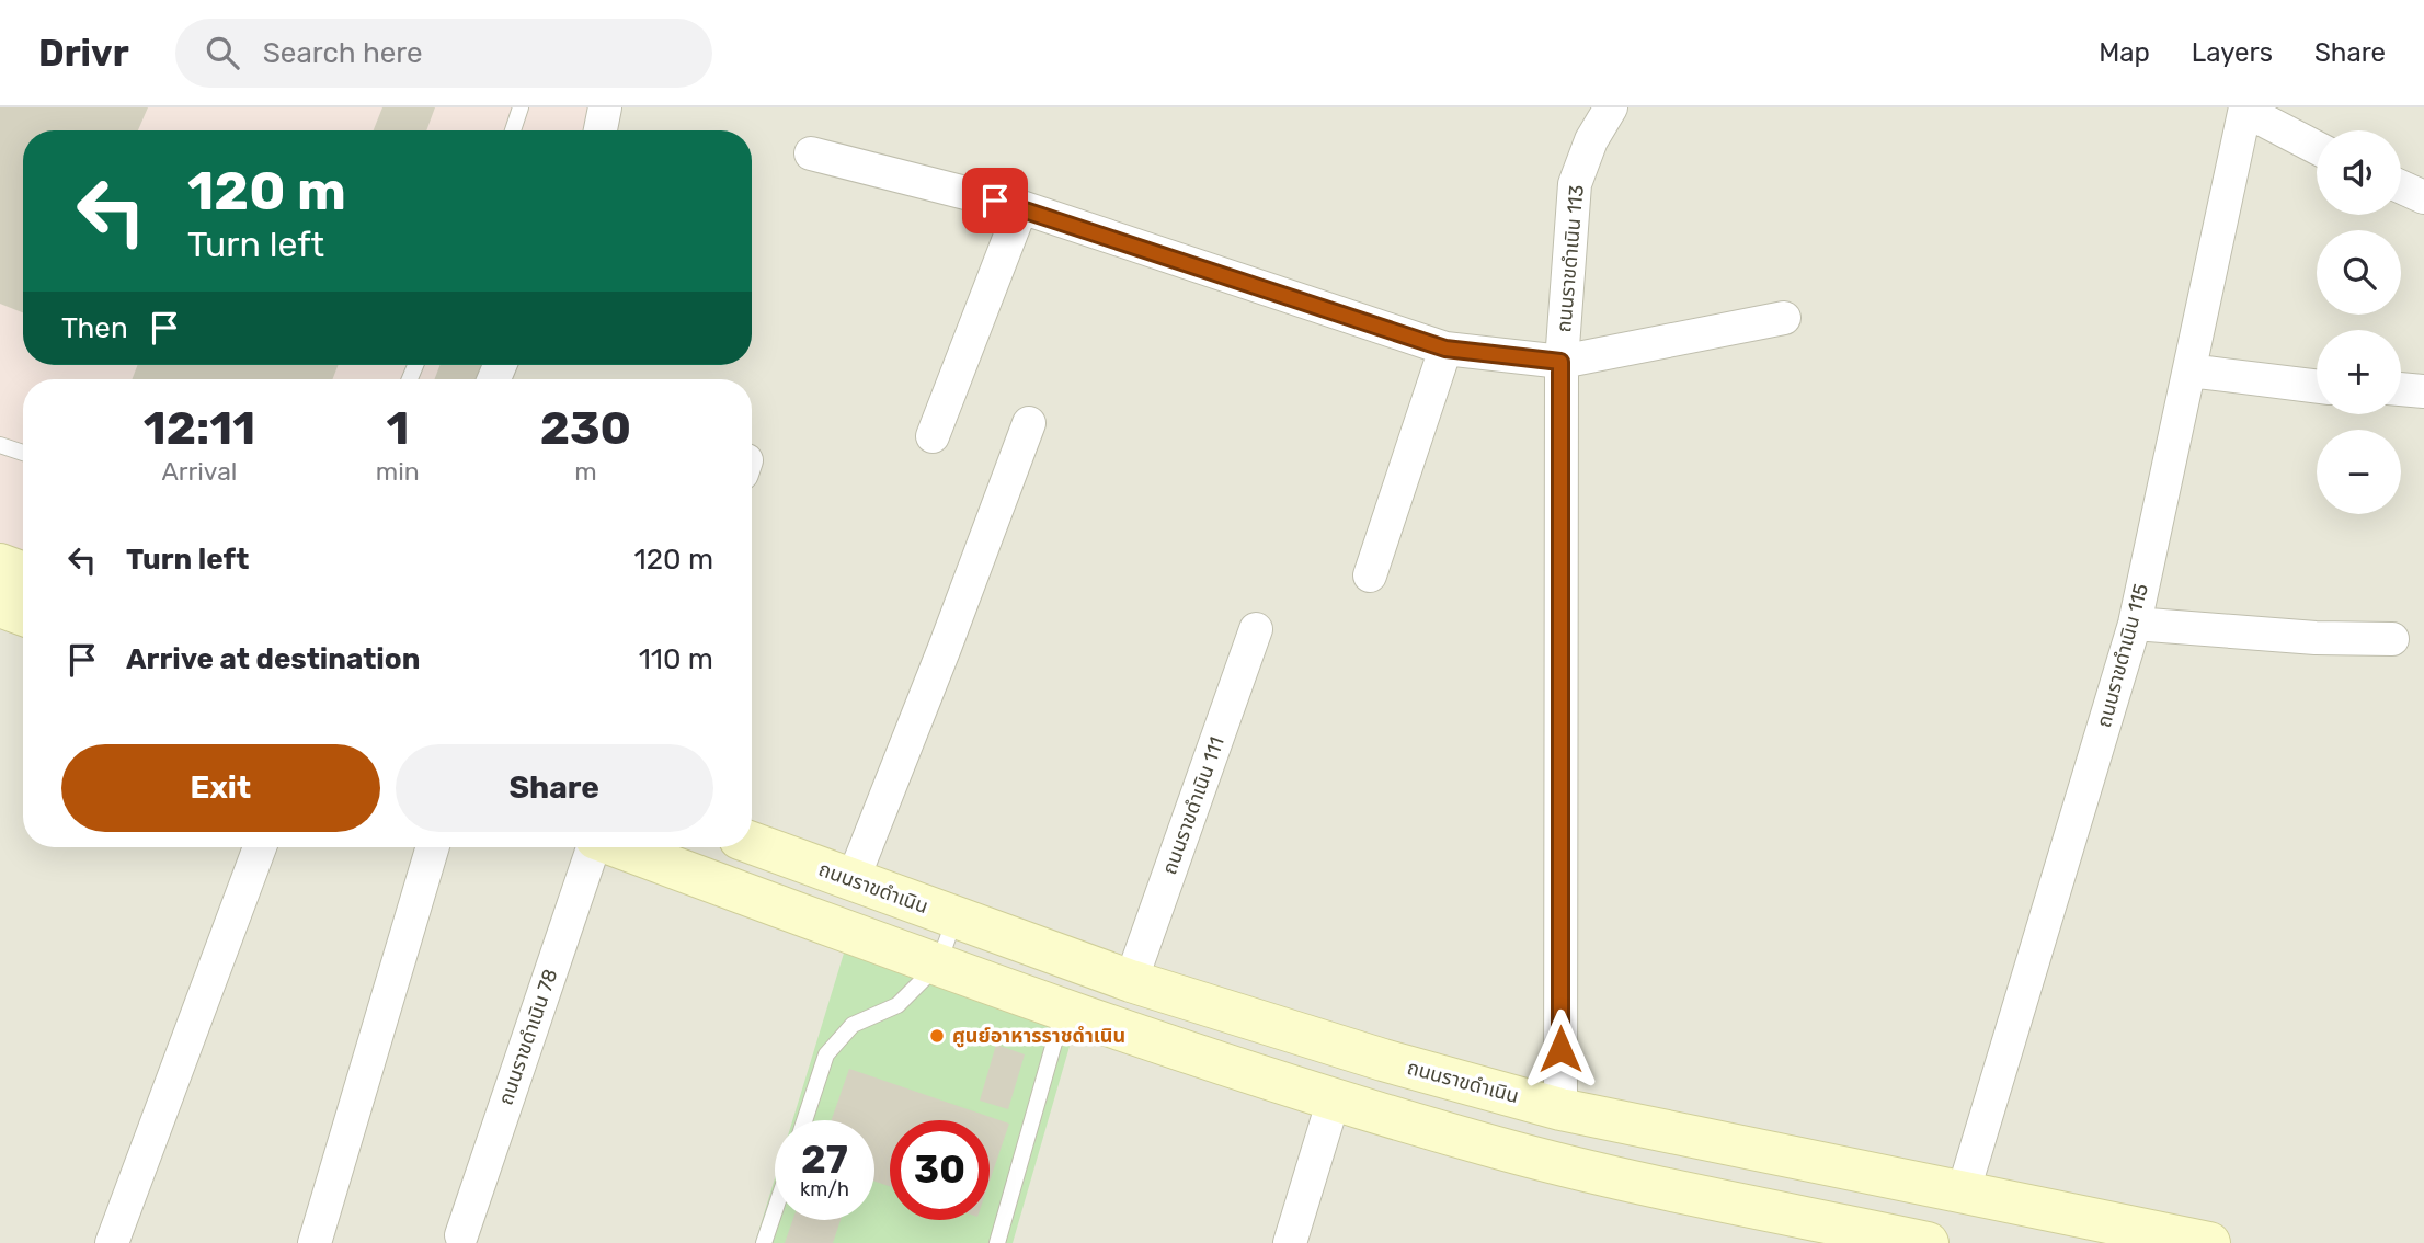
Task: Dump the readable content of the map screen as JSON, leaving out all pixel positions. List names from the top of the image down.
{
  "streets": {
    "main road": ["ถนนราขดำเนิน"],
    "street": [
      "ถนนราขดำเนิน 113",
      "ถนนราขดำเนิน 115",
      "ถนนราขดำเนิน 111",
      "ถนนราขดำเนิน 78"
    ]
  },
  "crossings": [
    ["ถนนราขดำเนิน 113", "ถนนราขดำเนิน"],
    ["ถนนราขดำเนิน 115", "ถนนราขดำเนิน"],
    ["ถนนราขดำเนิน 111", "ถนนราขดำเนิน"]
  ],
  "places": ["ศูนย์อาหารราชดำเนิน"],
  "page": {
    "header": "Drivr",
    "search": "Search here",
    "nav": ["Map", "Layers", "Share"],
    "map_buttons": ["+", "−"],
    "turn": ["120 m", "Turn left"],
    "then": "Then",
    "eta": [
      "12:11",
      "Arrival",
      "1",
      "min",
      "230",
      "m"
    ],
    "list": [
      {
        "name": "Turn left",
        "value": "120 m"
      },
      {
        "name": "Arrive at destination",
        "value": "110 m"
      }
    ],
    "buttons": ["Exit", "Share"],
    "speed": "27 km/h",
    "limit": "30"
  }
}
